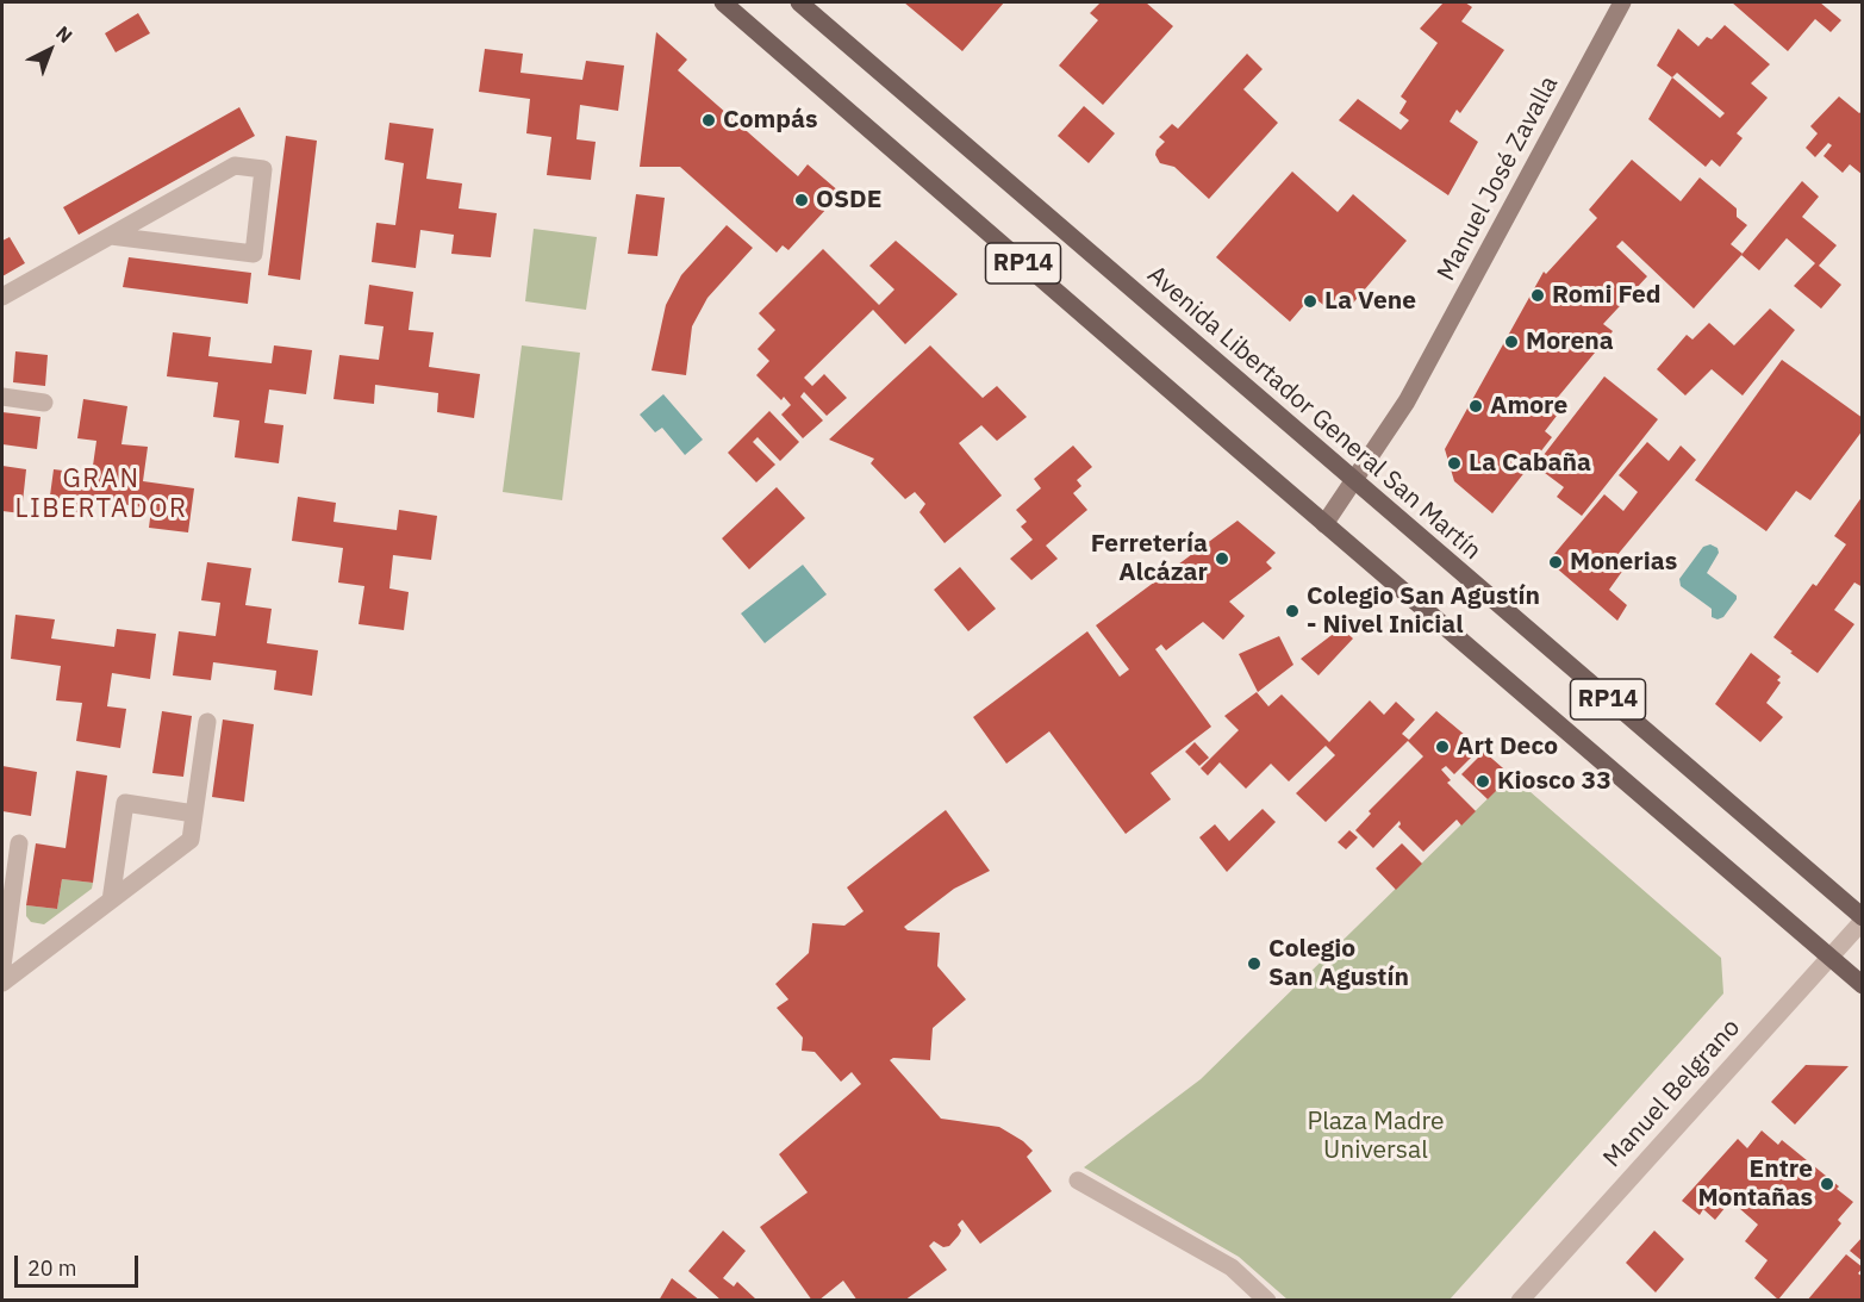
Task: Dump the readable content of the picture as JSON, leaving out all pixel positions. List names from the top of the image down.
{
  "streets": {
    "main road": ["RP14", "Avenida Libertador General San Martín"],
    "street": ["Manuel José Zavalla", "Manuel Belgrano"]
  },
  "crossings": [
    ["Manuel José Zavalla", "RP14"],
    ["Manuel José Zavalla", "Avenida Libertador General San Martín"],
    ["RP14", "Manuel Belgrano"],
    ["Avenida Libertador General San Martín", "Manuel Belgrano"]
  ],
  "districts": ["GRAN LIBERTADOR"],
  "parks": ["Plaza Madre Universal"],
  "places": [
    "Compás",
    "OSDE",
    "Romi Fed",
    "La Vene",
    "Morena",
    "Amore",
    "La Cabaña",
    "Ferretería Alcázar",
    "Monerias",
    "Colegio San Agustín - Nivel Inicial",
    "Art Deco",
    "Kiosco 33",
    "Colegio San Agustín",
    "Entre Montañas"
  ],
  "scale_bar": "20 m",
  "north": "top right"
}
